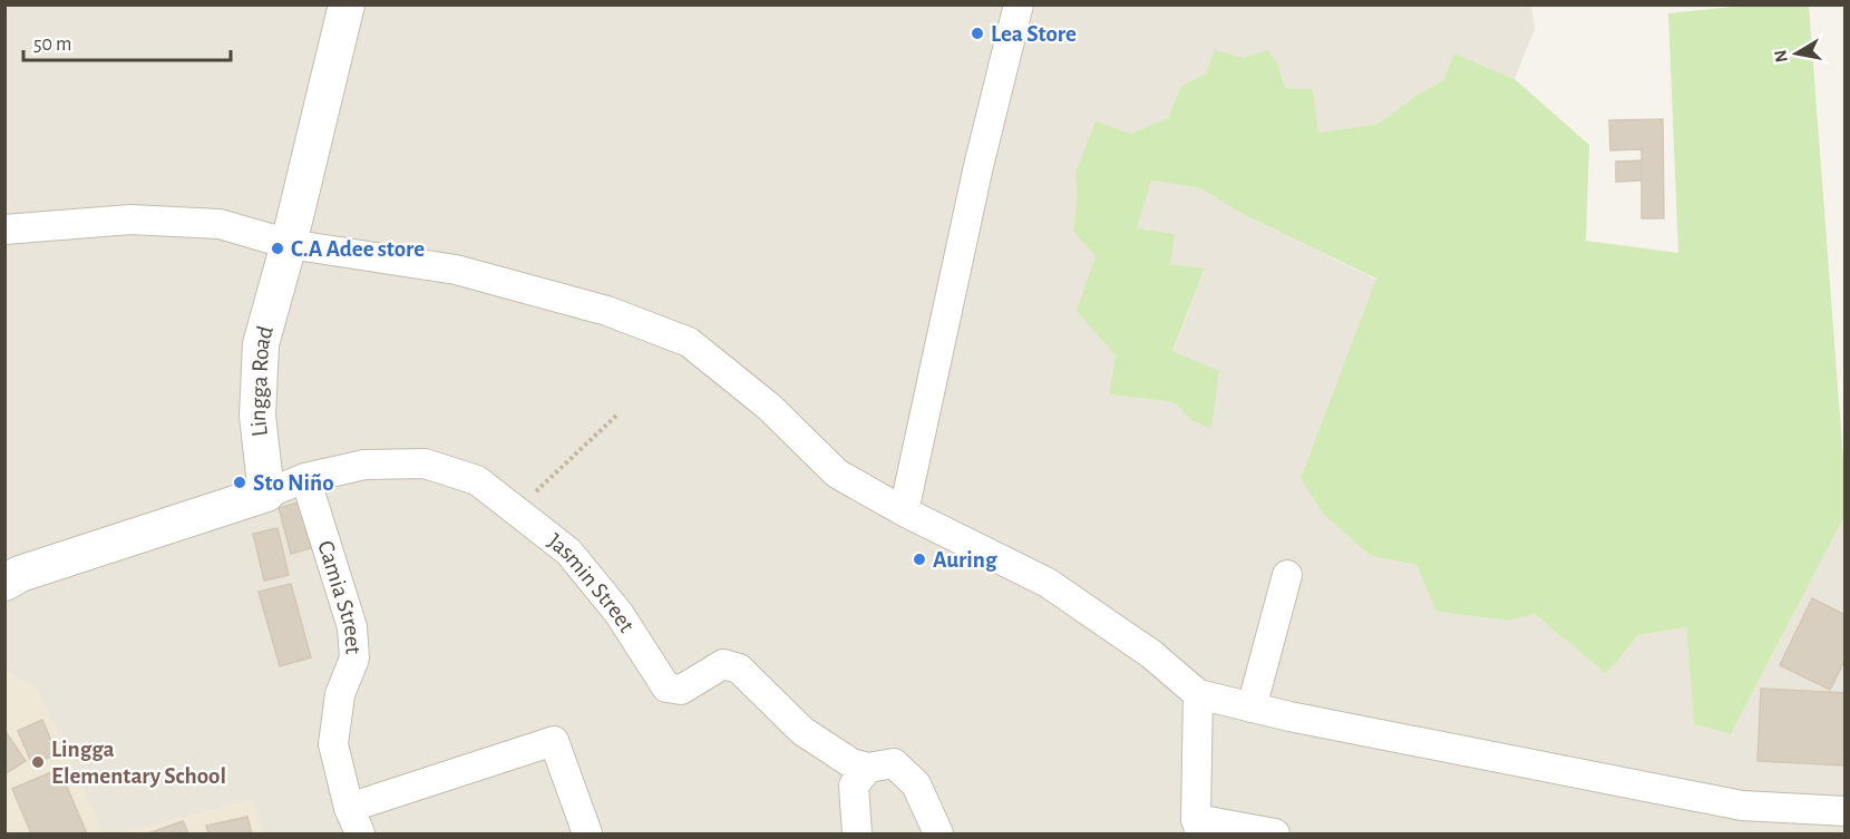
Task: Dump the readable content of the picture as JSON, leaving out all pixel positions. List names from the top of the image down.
{
  "streets": {
    "street": ["Lingga Road", "Jasmin Street", "Camia Street"]
  },
  "crossings": [
    ["Lingga Road", "Jasmin Street"],
    ["Jasmin Street", "Camia Street"]
  ],
  "places": [
    "Lea Store",
    "C.A Adee store",
    "Sto Niño",
    "Auring",
    "Lingga Elementary School"
  ],
  "scale_bar": "50 m",
  "north": "left"
}
